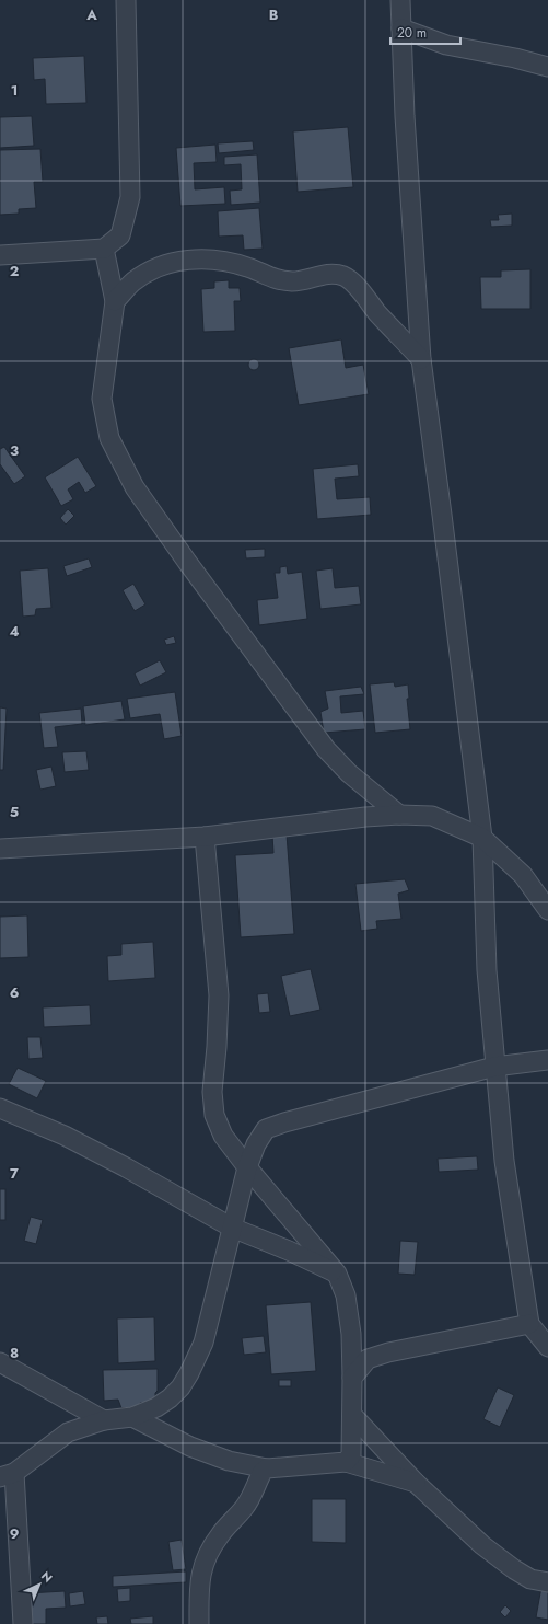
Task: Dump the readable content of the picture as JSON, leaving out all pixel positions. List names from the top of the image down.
{
  "scale_bar": "20 m",
  "north": "top right",
  "grid": {
    "columns": ["A", "B"],
    "rows": [
      "1",
      "2",
      "3",
      "4",
      "5",
      "6",
      "7",
      "8",
      "9"
    ]
  }
}
